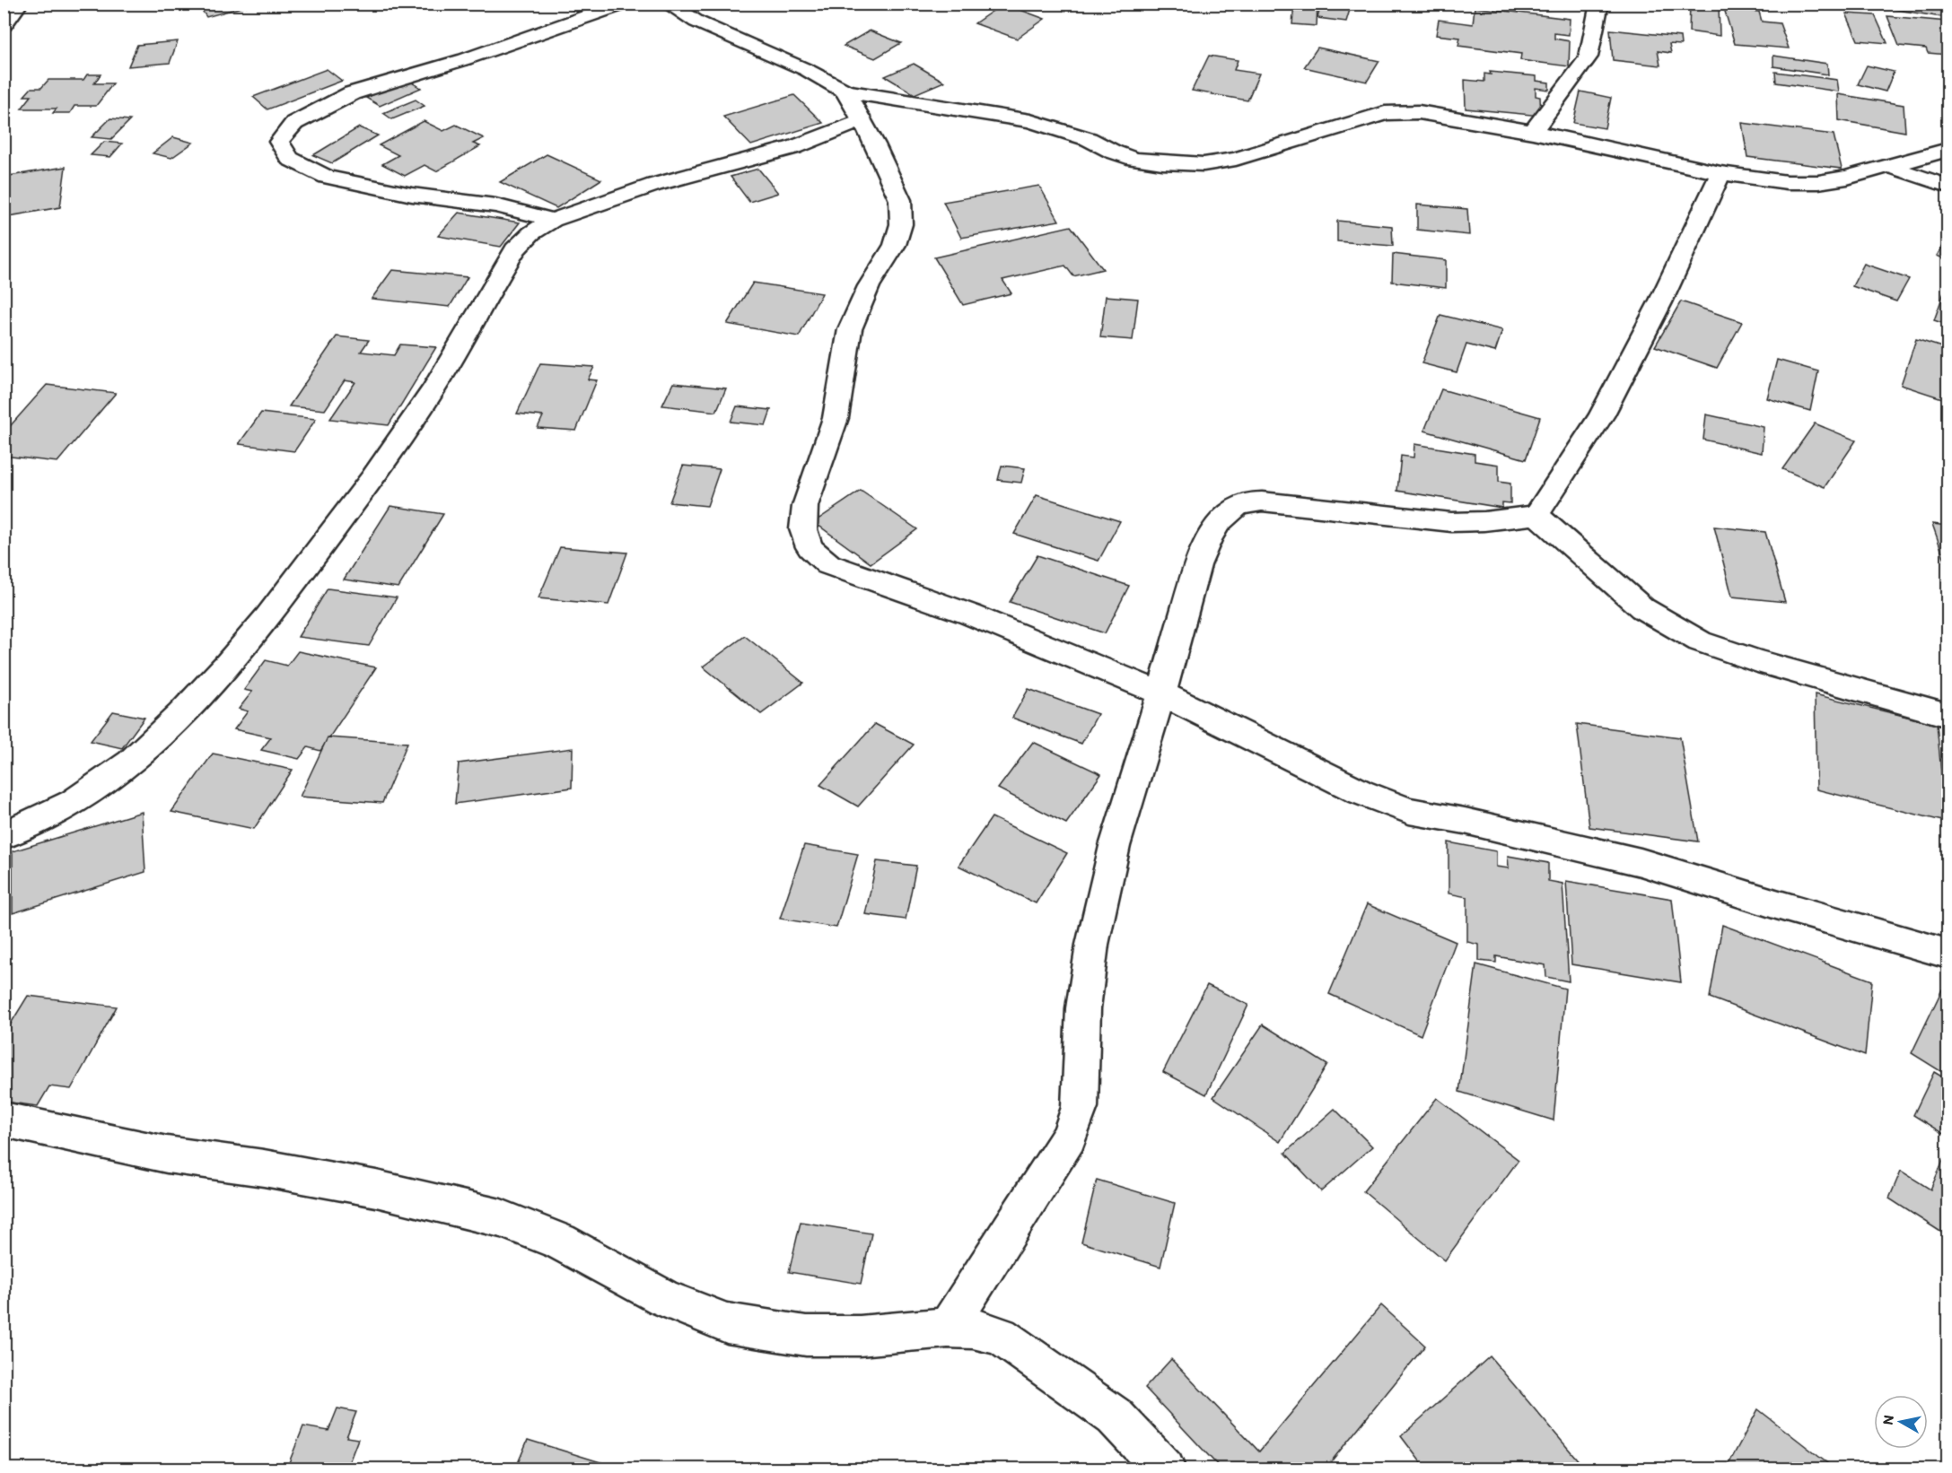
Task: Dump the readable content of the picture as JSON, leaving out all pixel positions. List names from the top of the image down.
{
  "north": "left"
}
